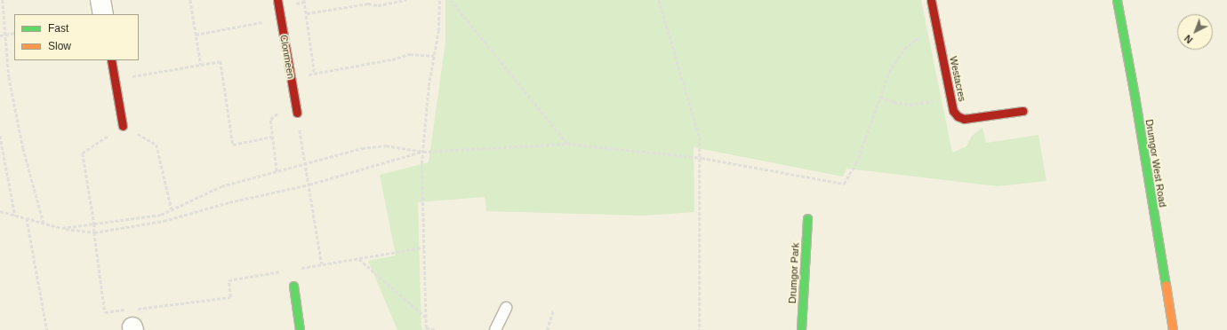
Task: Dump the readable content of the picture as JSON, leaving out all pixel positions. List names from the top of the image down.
{
  "streets": {
    "street": [
      "Clonmeen",
      "Westacres",
      "Drumgor West Road",
      "Drumgor Park"
    ]
  },
  "legend": ["Fast", "Slow"],
  "north": "bottom left"
}
